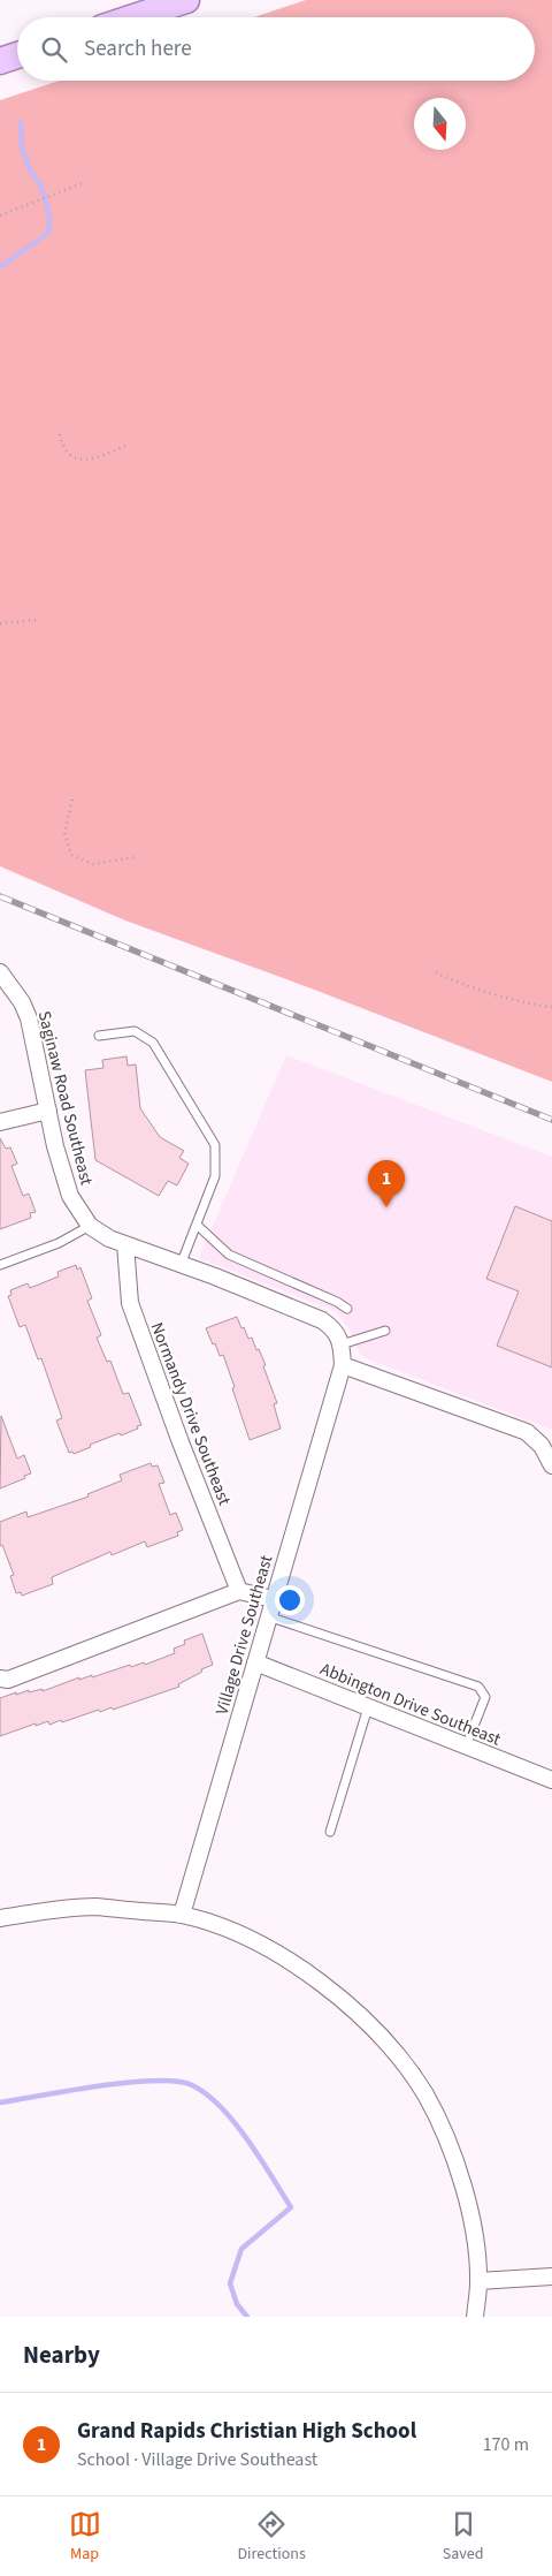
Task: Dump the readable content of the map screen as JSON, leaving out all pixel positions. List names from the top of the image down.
{
  "streets": {
    "street": [
      "Saginaw Road Southeast",
      "Normandy Drive Southeast",
      "Village Drive Southeast",
      "Abbington Drive Southeast"
    ]
  },
  "crossings": [
    ["Saginaw Road Southeast", "Normandy Drive Southeast"],
    ["Saginaw Road Southeast", "Village Drive Southeast"],
    ["Village Drive Southeast", "Abbington Drive Southeast"]
  ],
  "north": "bottom",
  "page": {
    "search": "Search here",
    "pins": "1",
    "heading": "Nearby",
    "list": [
      {
        "mark": "1",
        "name": "Grand Rapids Christian High School",
        "note": "School · Village Drive Southeast",
        "value": "170 m"
      }
    ],
    "nav": ["Map", "Directions", "Saved"]
  }
}
